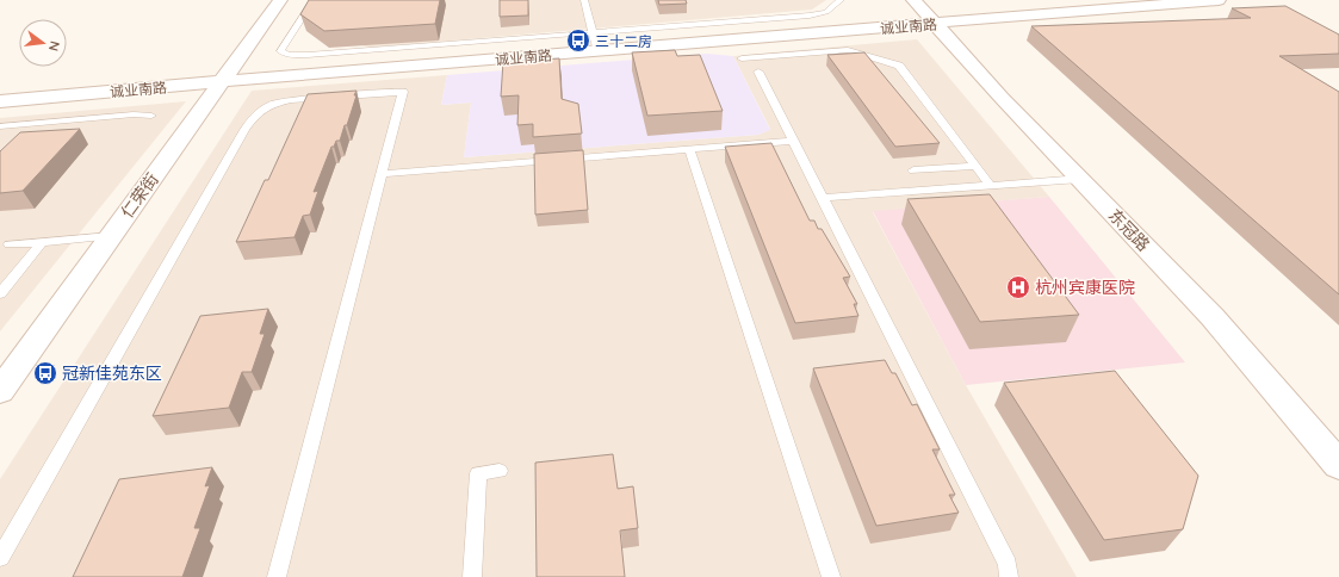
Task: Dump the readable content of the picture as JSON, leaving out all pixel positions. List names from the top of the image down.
{
  "streets": {
    "street": ["诚业南路", "仁荣街", "东冠路"]
  },
  "crossings": [
    ["诚业南路", "仁荣街"],
    ["诚业南路", "东冠路"]
  ],
  "places": {
    "bus stop": ["三十二房", "冠新佳苑东区"],
    "hospital": ["杭州宾康医院"]
  },
  "north": "right"
}
